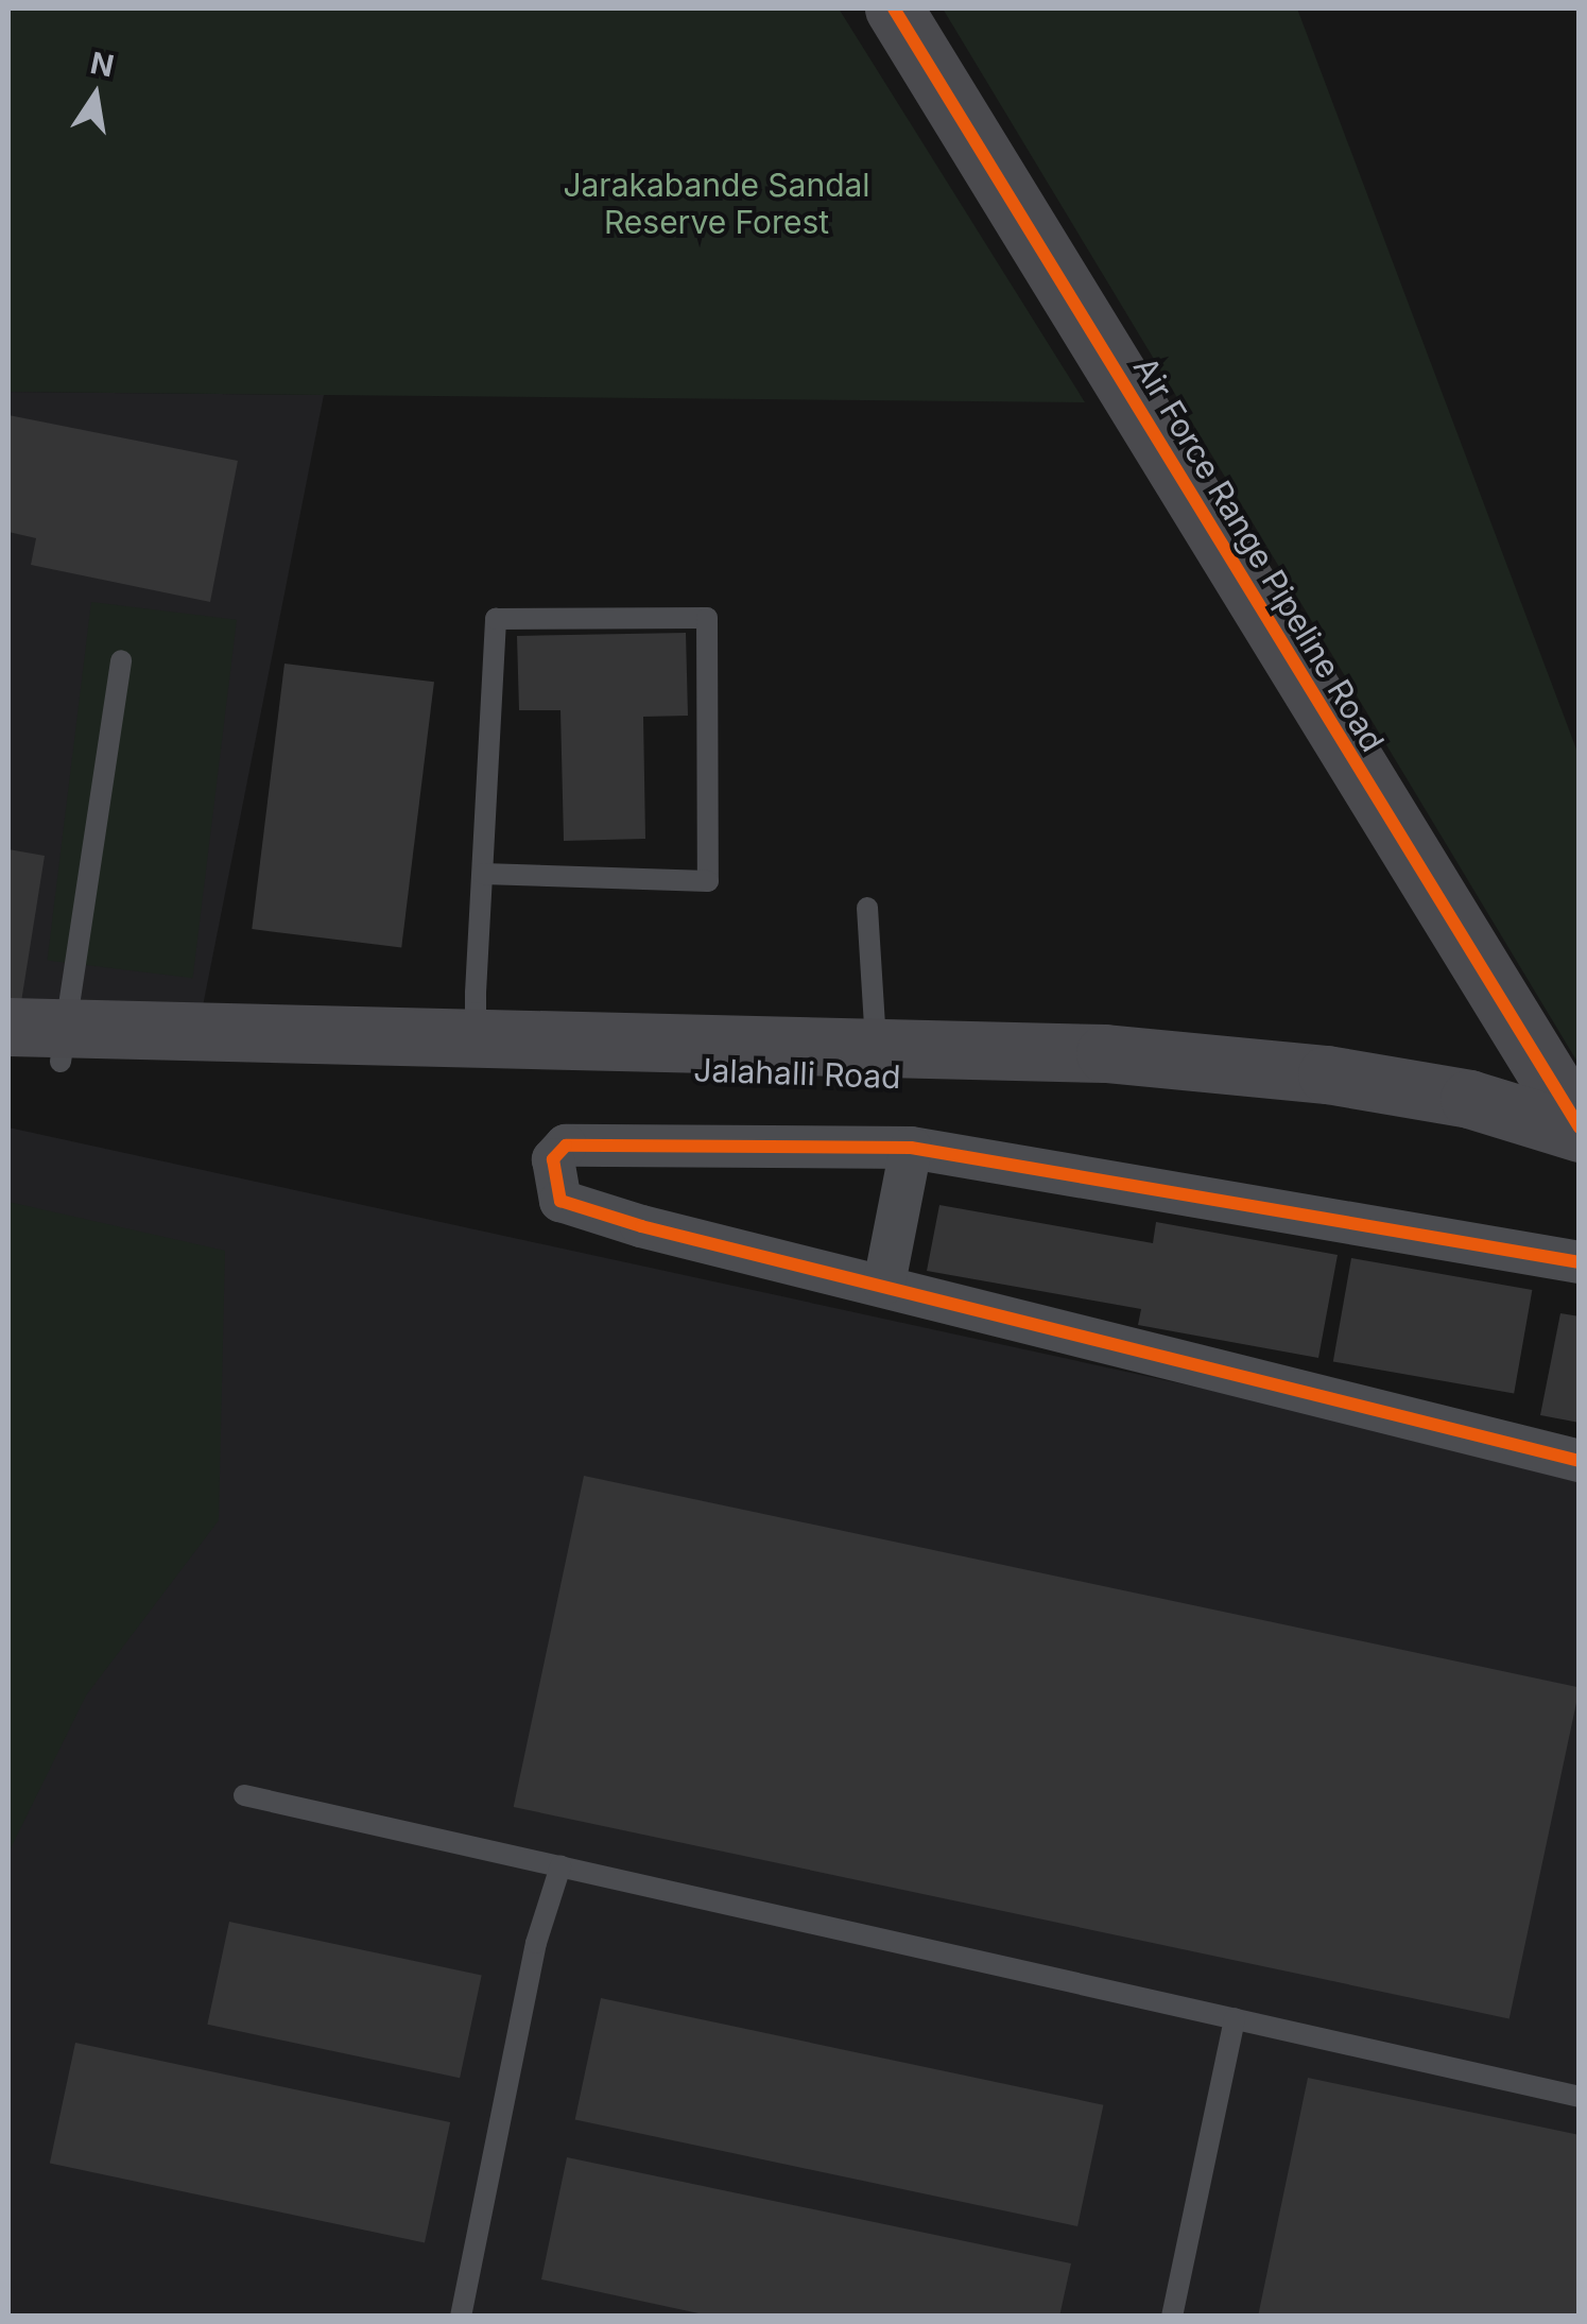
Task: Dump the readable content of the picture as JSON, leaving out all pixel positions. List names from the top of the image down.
{
  "streets": {
    "main road": ["Air Force Range Pipeline Road", "Jalahalli Road"]
  },
  "parks": ["Jarakabande Sandal Reserve Forest"],
  "north": "top"
}
